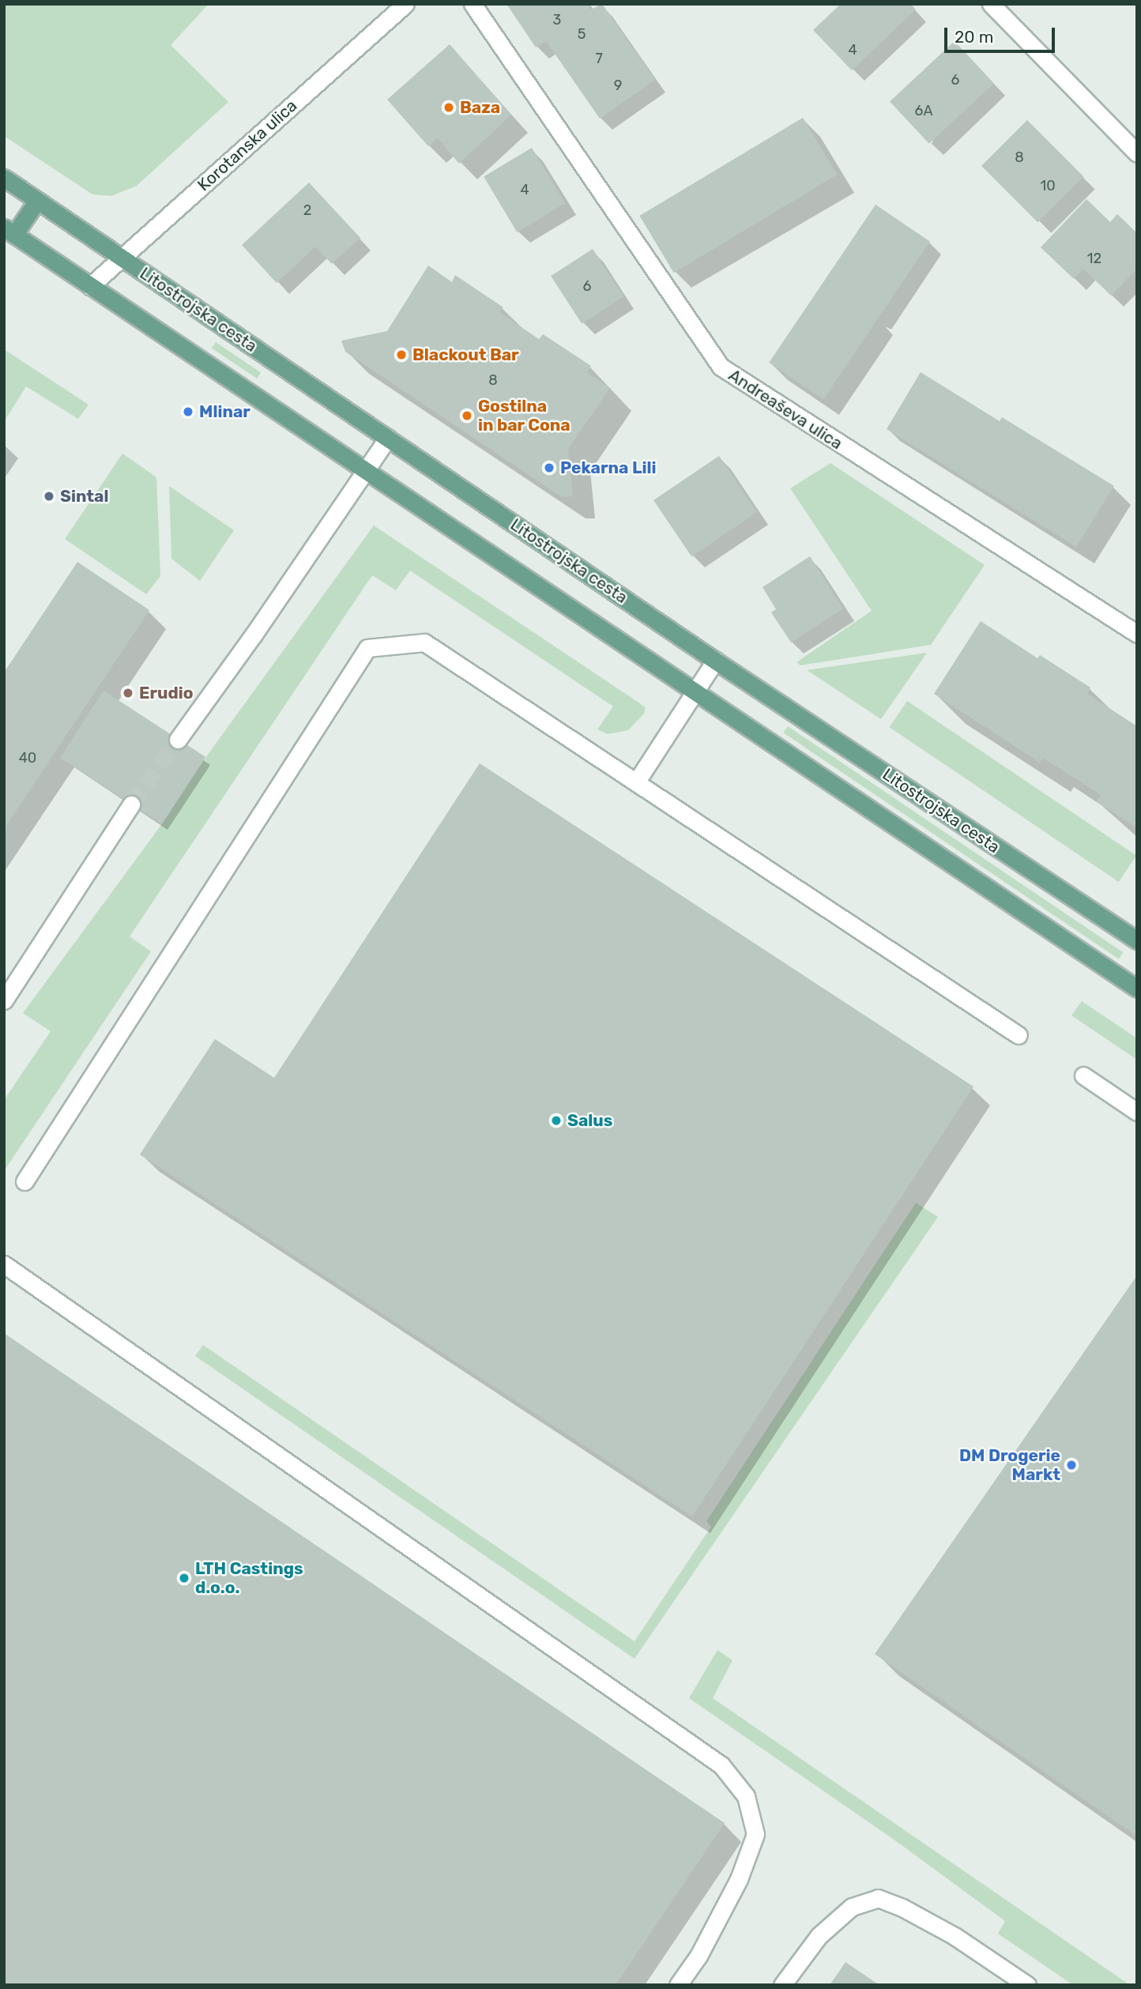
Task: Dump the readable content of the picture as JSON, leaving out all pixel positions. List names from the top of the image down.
{
  "streets": {
    "main road": ["Litostrojska cesta"],
    "street": ["Korotanska ulica", "Andreaševa ulica"]
  },
  "crossings": [
    ["Korotanska ulica", "Litostrojska cesta"]
  ],
  "places": [
    "Baza",
    "Blackout Bar",
    "Mlinar",
    "Gostilna in bar Cona",
    "Pekarna Lili",
    "Sintal",
    "Erudio",
    "Salus",
    "DM Drogerie Markt",
    "LTH Castings d.o.o."
  ],
  "house_numbers": [
    "3",
    "5",
    "4",
    "7",
    "6",
    "9",
    "6A",
    "8",
    "10",
    "4",
    "2",
    "12",
    "6",
    "8",
    "40"
  ],
  "scale_bar": "20 m"
}
